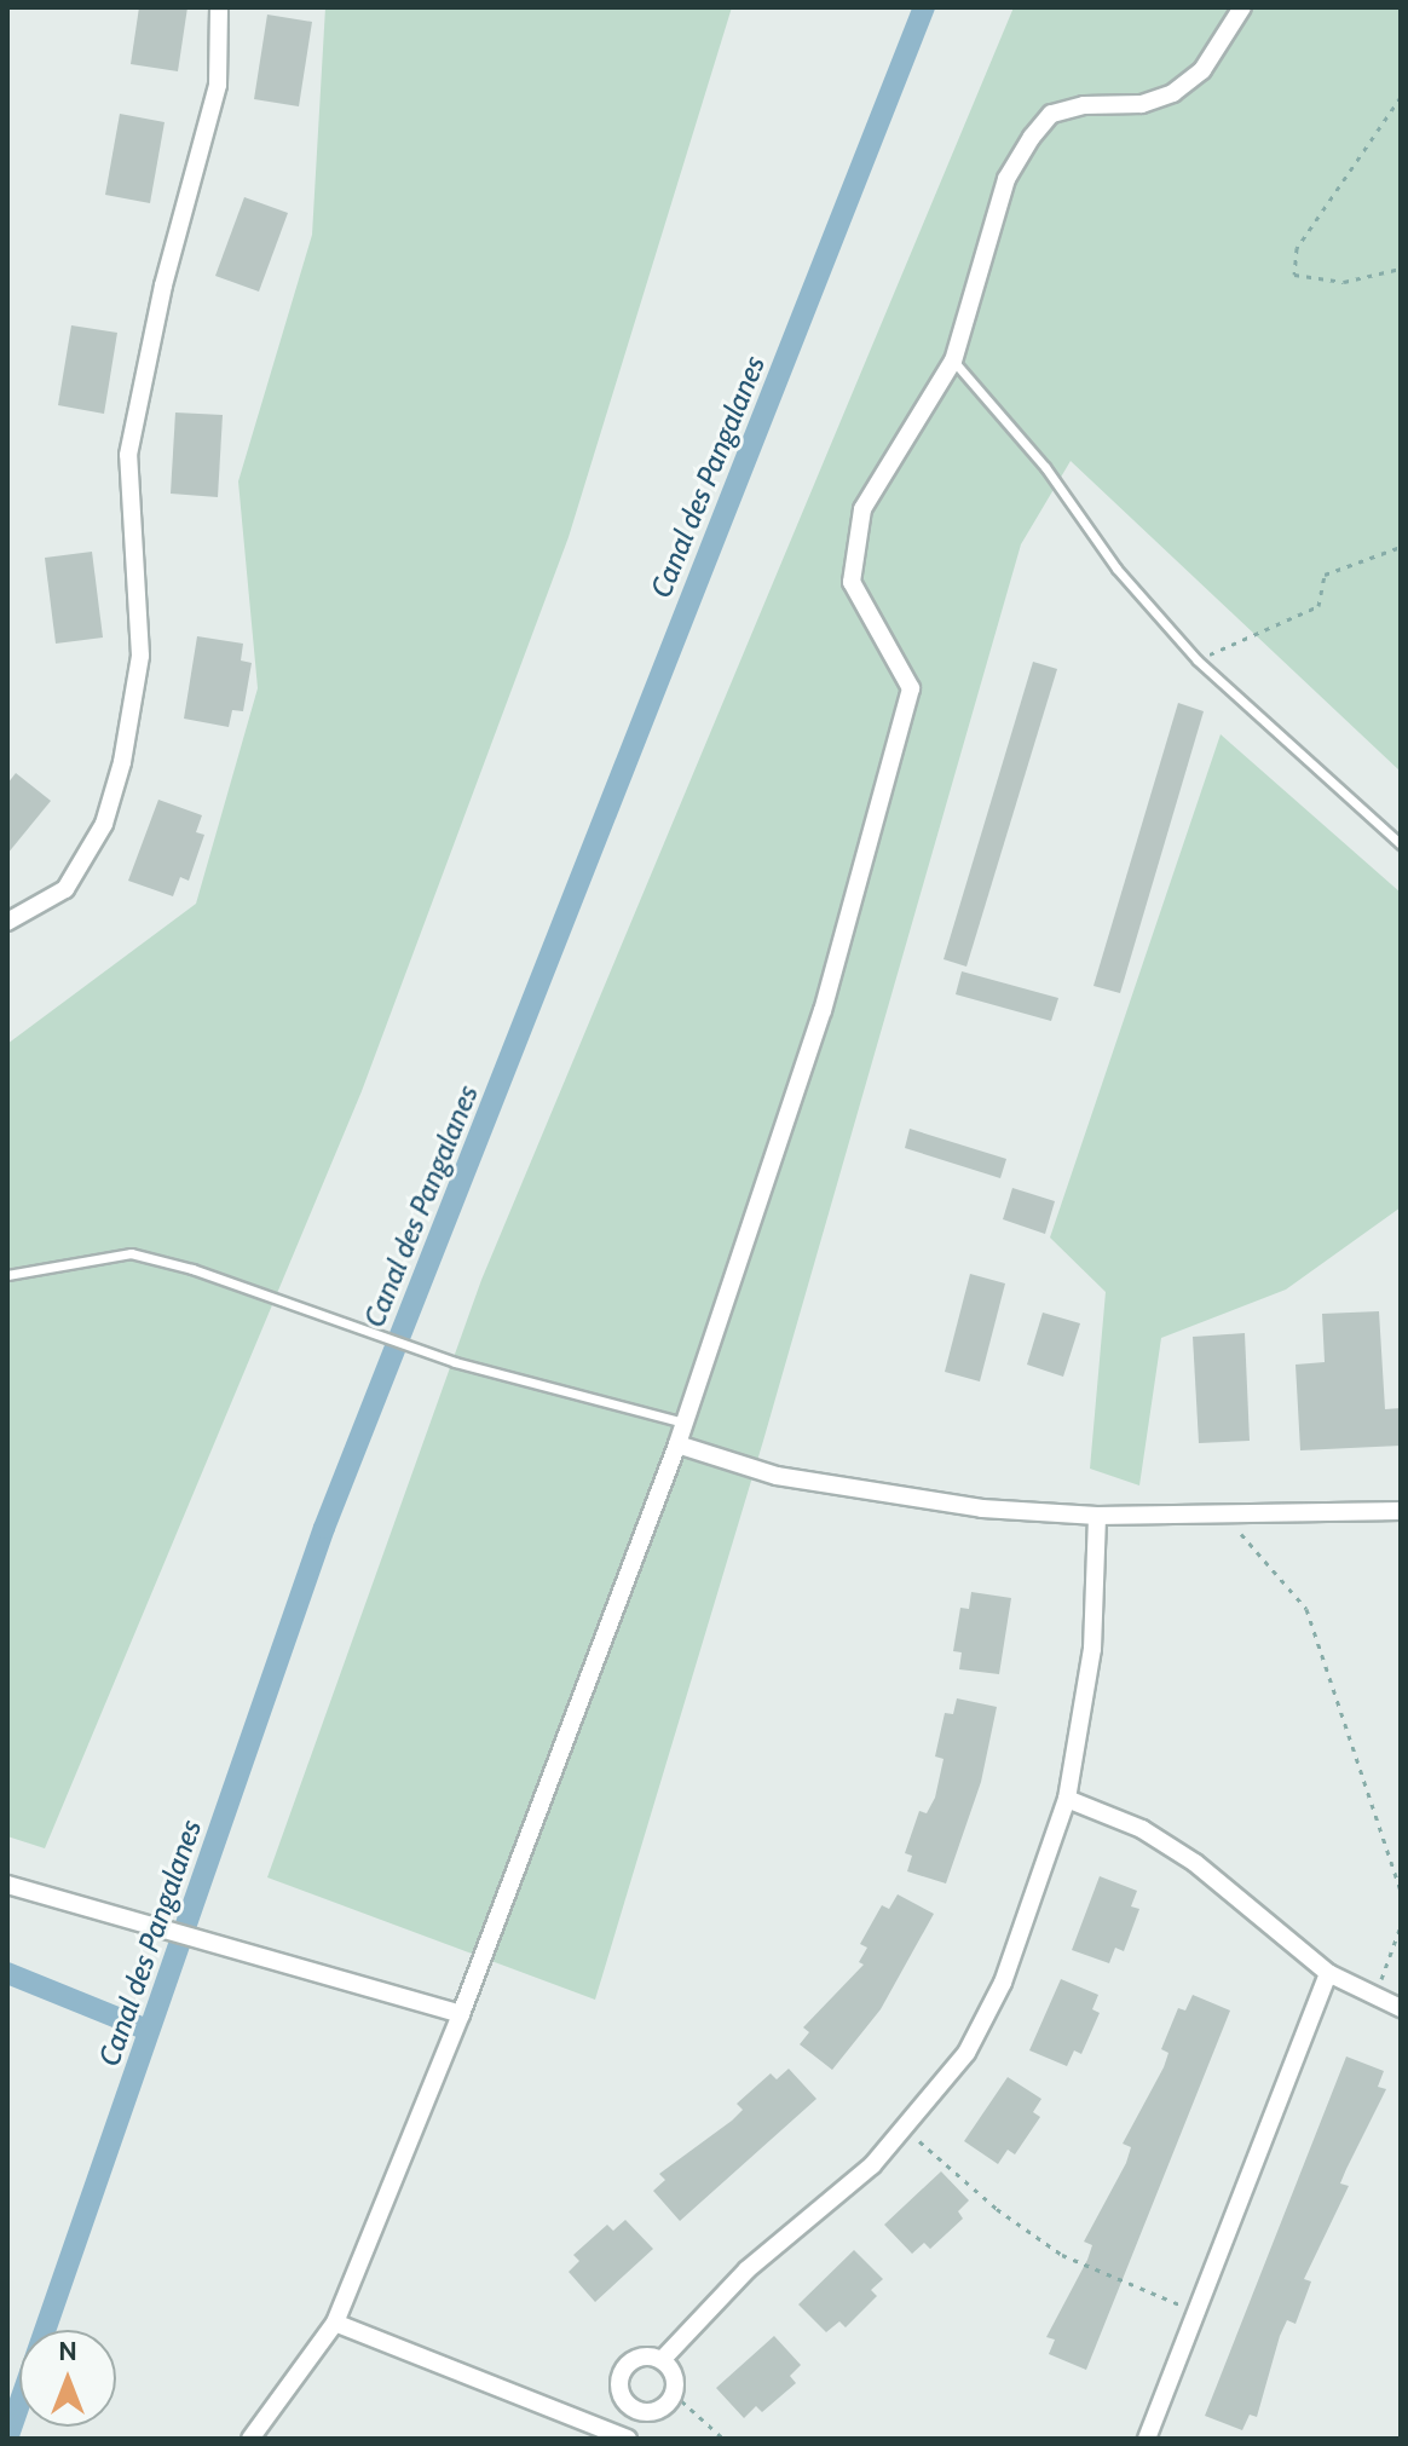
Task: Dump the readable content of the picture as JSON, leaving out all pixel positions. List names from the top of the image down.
{
  "water": ["Canal des Pangalanes"],
  "north": "top"
}
